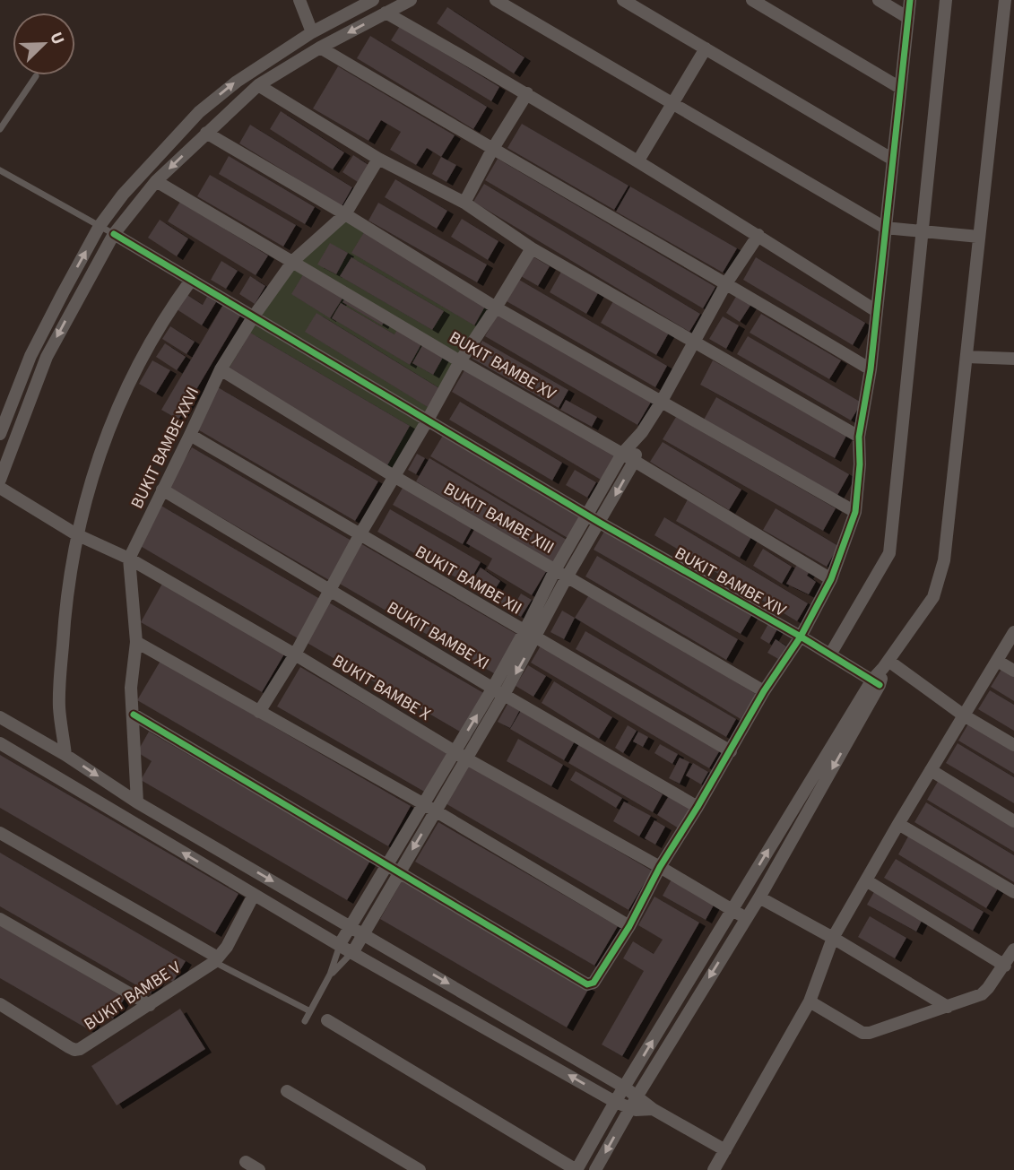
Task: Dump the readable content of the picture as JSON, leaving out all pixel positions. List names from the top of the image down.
{
  "streets": {
    "street": [
      "BUKIT BAMBE XV",
      "BUKIT BAMBE XXVI",
      "BUKIT BAMBE XIII",
      "BUKIT BAMBE XII",
      "BUKIT BAMBE XIV",
      "BUKIT BAMBE XI",
      "BUKIT BAMBE X",
      "BUKIT BAMBE V"
    ]
  },
  "crossings": [
    ["BUKIT BAMBE XV", "BUKIT BAMBE XXVI"],
    ["BUKIT BAMBE XXVI", "BUKIT BAMBE XIII"],
    ["BUKIT BAMBE XXVI", "BUKIT BAMBE XII"],
    ["BUKIT BAMBE XXVI", "BUKIT BAMBE XIV"],
    ["BUKIT BAMBE XXVI", "BUKIT BAMBE XI"],
    ["BUKIT BAMBE XXVI", "BUKIT BAMBE X"]
  ],
  "north": "top right"
}
